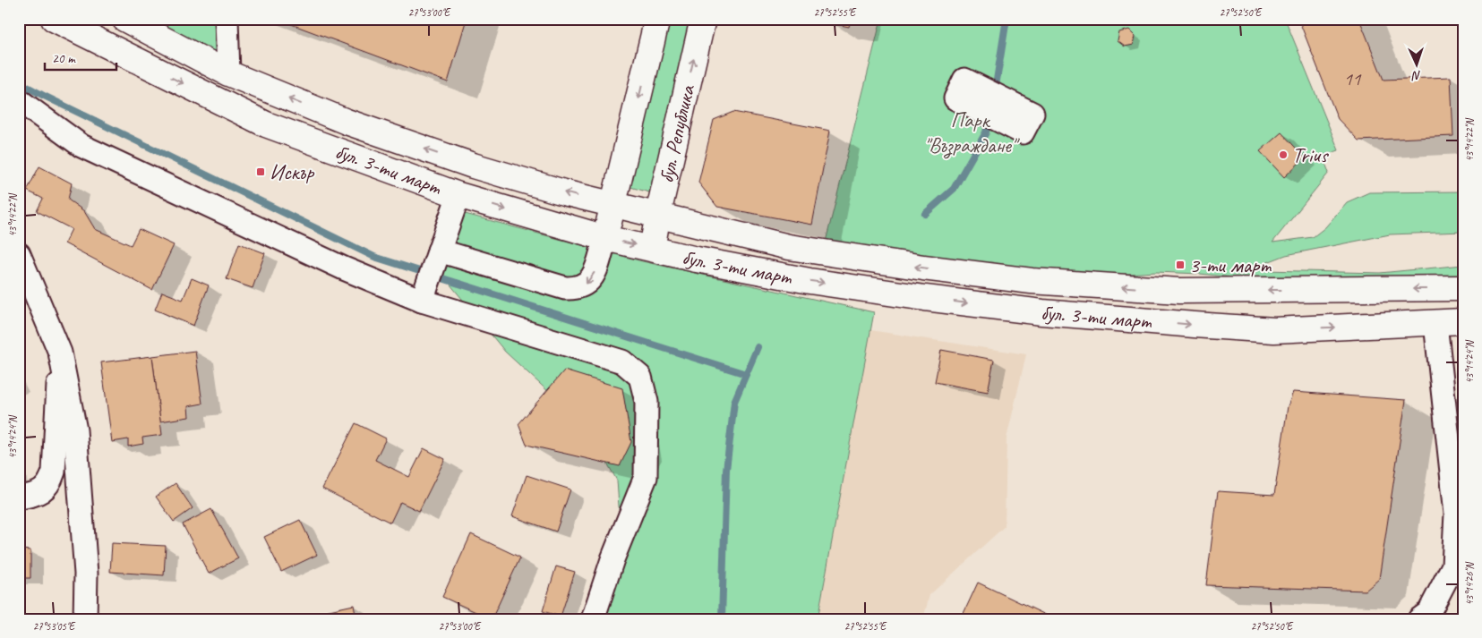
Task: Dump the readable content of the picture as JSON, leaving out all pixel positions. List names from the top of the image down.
{
  "streets": {
    "street": ["бул. Република", "бул. 3-ти март"]
  },
  "crossings": [
    ["бул. Република", "бул. 3-ти март"]
  ],
  "parks": ["Парк \"Възраждане\""],
  "places": {
    "other": ["Trius"],
    "transit": ["Искър", "3-ти март"]
  },
  "house_numbers": ["11"],
  "scale_bar": "20 m",
  "north": "bottom",
  "coordinates": [
    "27°53'00\"E",
    "27°52'55\"E",
    "27°52'50\"E",
    "43°14'22\"N",
    "43°14'24\"N",
    "43°14'26\"N",
    "27°53'05\"E"
  ]
}
